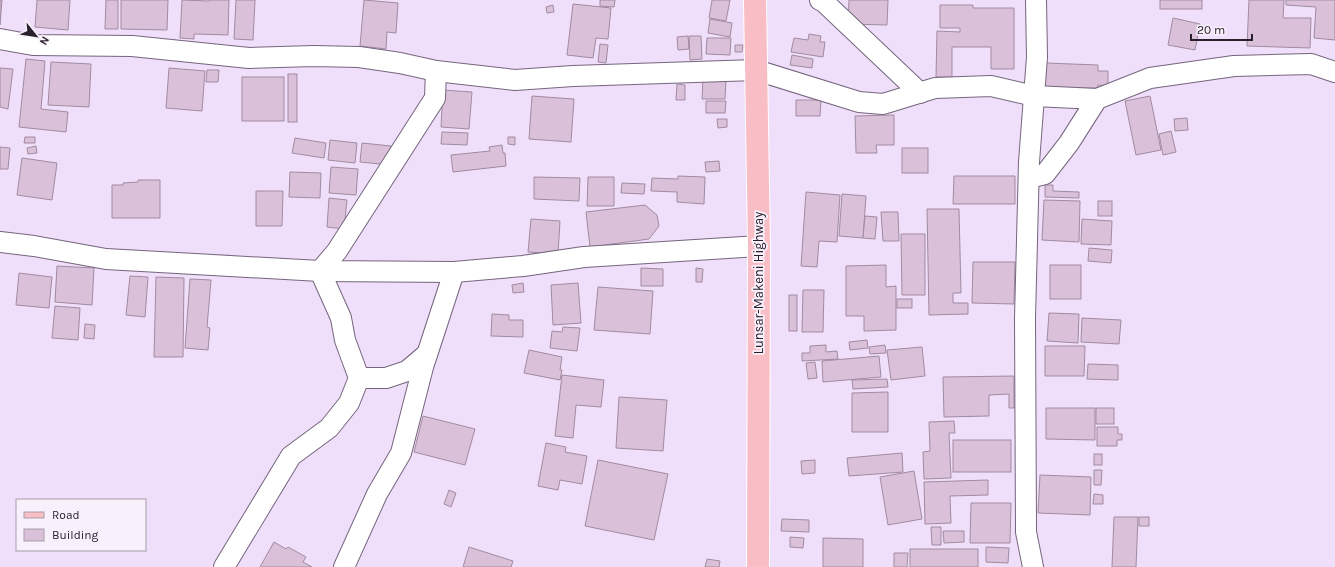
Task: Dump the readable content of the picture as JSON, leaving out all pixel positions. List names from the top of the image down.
{
  "streets": {
    "main road": ["Lunsar-Makeni Highway"]
  },
  "legend": ["Road", "Building"],
  "scale_bar": "20 m",
  "north": "bottom right"
}
